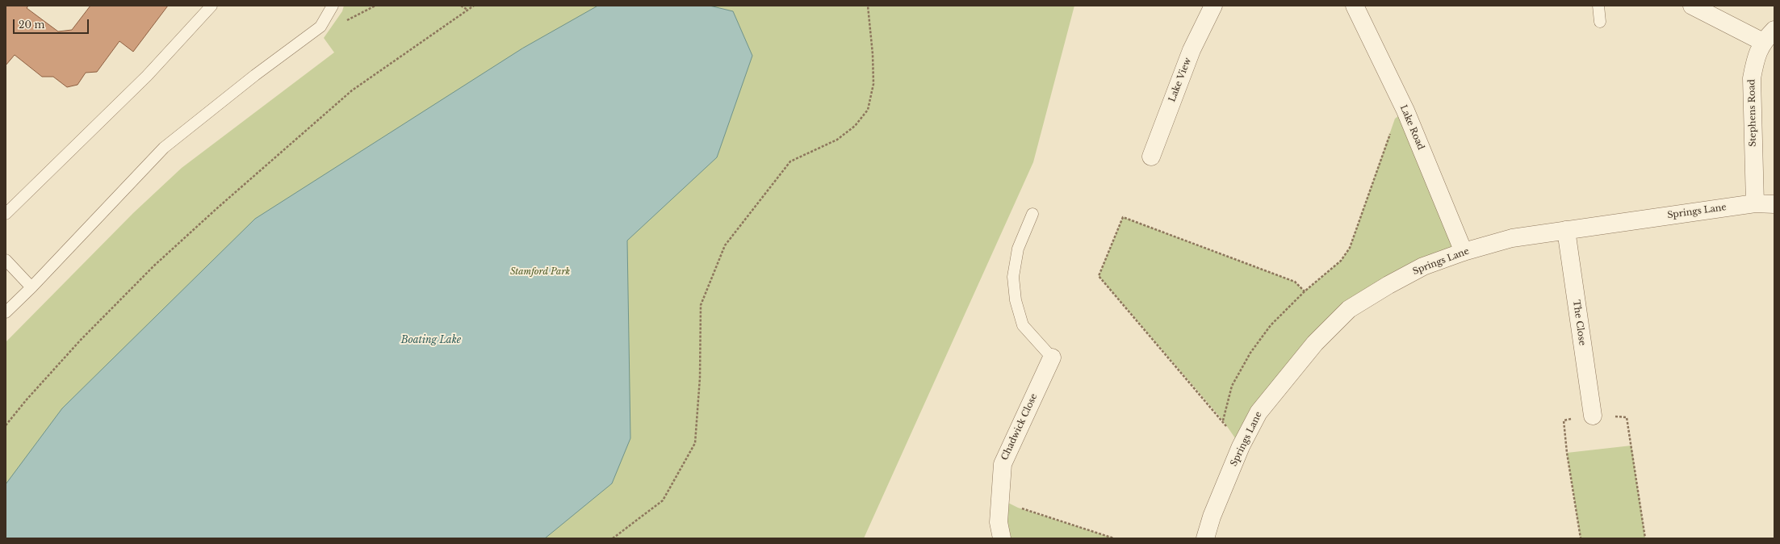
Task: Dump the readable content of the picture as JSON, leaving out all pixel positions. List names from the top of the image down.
{
  "streets": {
    "street": [
      "Lake View",
      "Stephens Road",
      "Lake Road",
      "Springs Lane",
      "The Close",
      "Chadwick Close"
    ]
  },
  "crossings": [
    ["Stephens Road", "Springs Lane"],
    ["Lake Road", "Springs Lane"],
    ["Springs Lane", "The Close"]
  ],
  "water": ["Boating Lake"],
  "parks": ["Stamford Park"],
  "scale_bar": "20 m"
}
